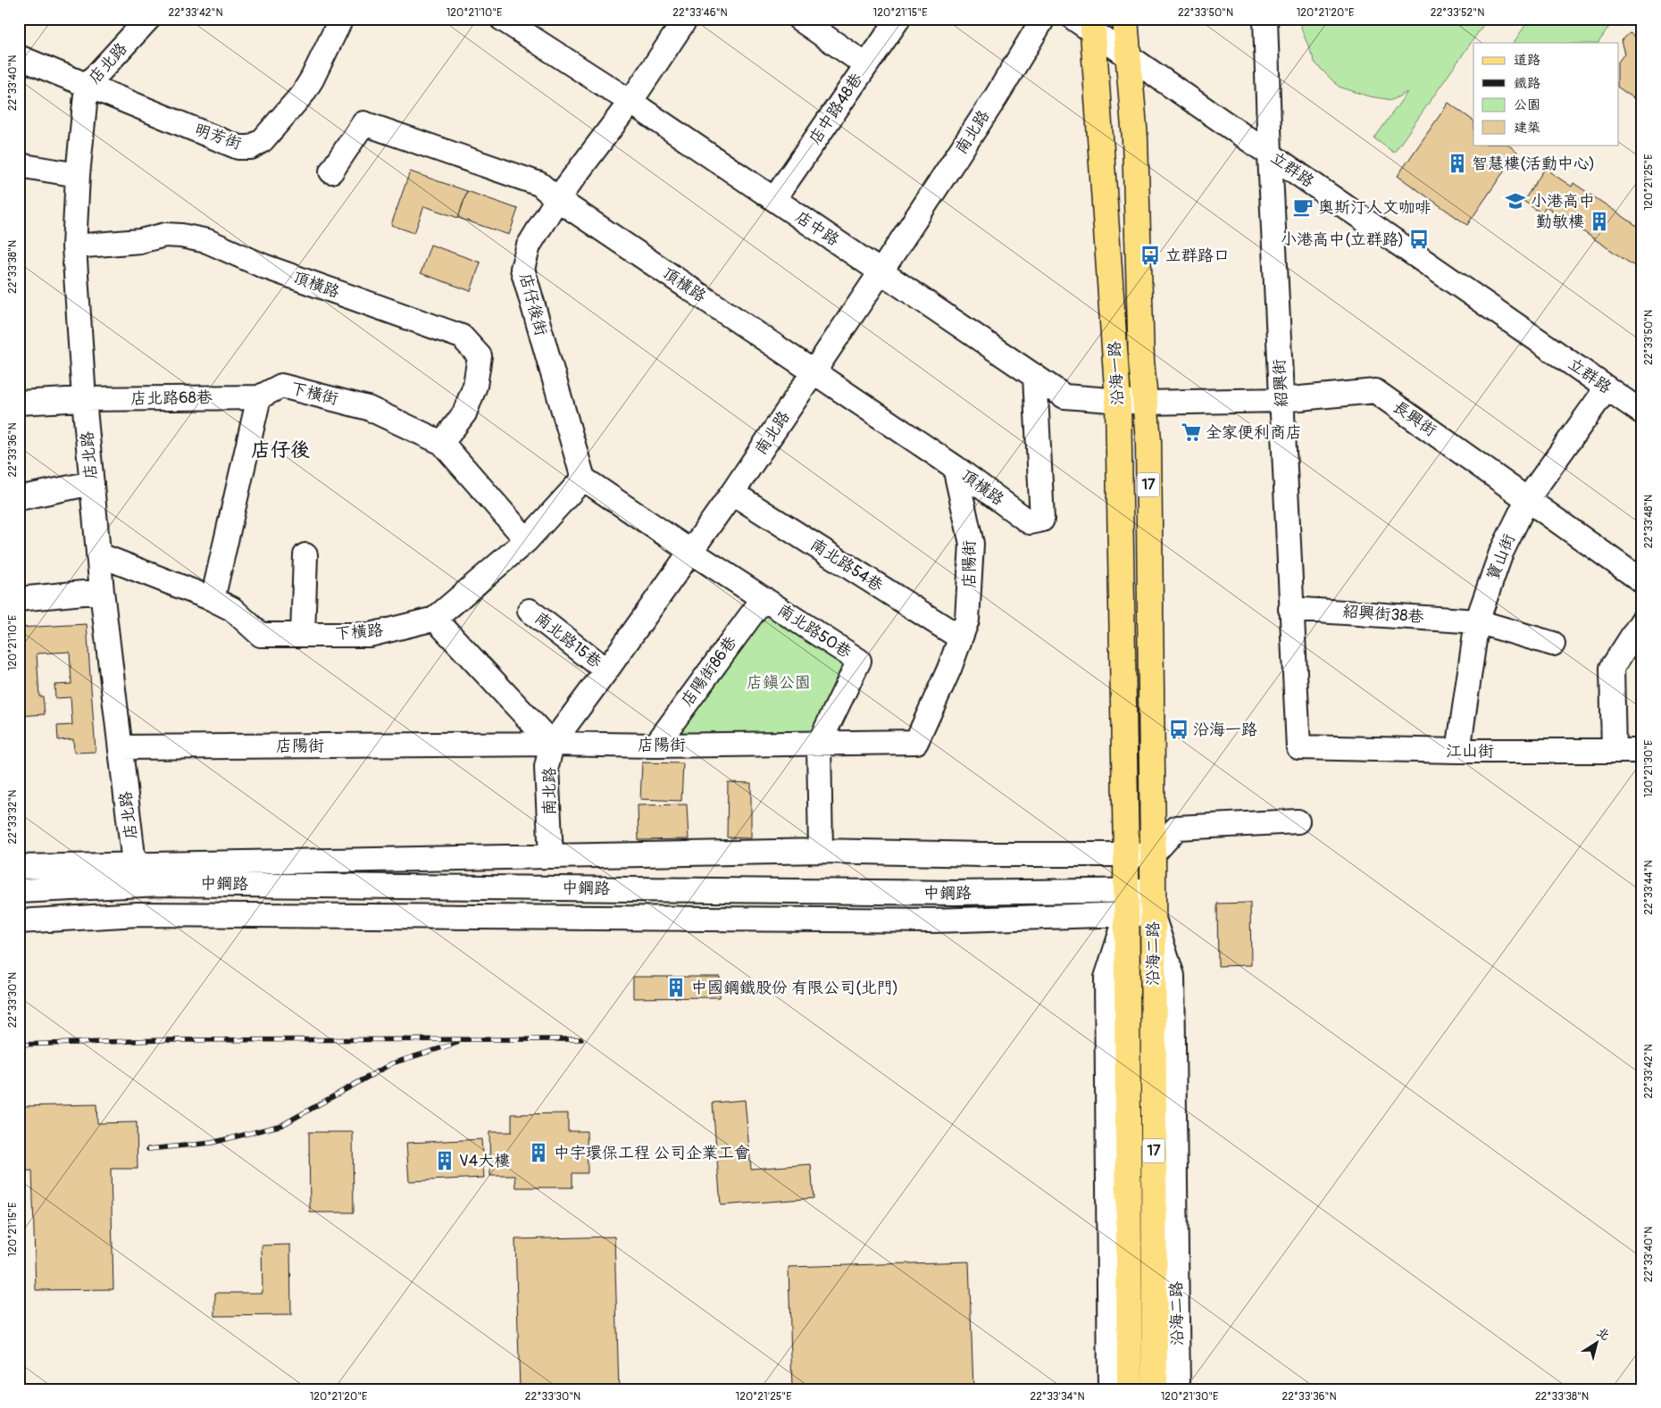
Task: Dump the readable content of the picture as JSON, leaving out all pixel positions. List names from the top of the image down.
{
  "streets": {
    "main road": ["沿海一路", "17", "沿海二路"],
    "street": [
      "店北路",
      "店中路48巷",
      "南北路",
      "明芳街",
      "立群路",
      "店中路",
      "頂橫路",
      "店仔後街",
      "紹興街",
      "下橫街",
      "店北路68巷",
      "長興街",
      "寶山街",
      "店陽街",
      "南北路54巷",
      "紹興街38巷",
      "南北路50巷",
      "下橫路",
      "南北路15巷",
      "店陽街86巷",
      "江山街",
      "中鋼路"
    ]
  },
  "crossings": [
    ["店北路", "明芳街"],
    ["店北路", "頂橫路"],
    ["店北路", "店北路68巷"],
    ["店北路", "店陽街"],
    ["店北路", "下橫路"],
    ["店北路", "中鋼路"],
    ["店中路48巷", "店中路"],
    ["南北路", "店中路"],
    ["南北路", "頂橫路"],
    ["南北路", "店陽街"],
    ["南北路", "南北路54巷"],
    ["南北路", "南北路50巷"],
    ["南北路", "南北路15巷"],
    ["南北路", "中鋼路"],
    ["立群路", "沿海一路"],
    ["立群路", "紹興街"],
    ["立群路", "寶山街"],
    ["店中路", "頂橫路"],
    ["店中路", "店仔後街"],
    ["店中路", "沿海一路"],
    ["店中路", "長興街"],
    ["頂橫路", "店仔後街"],
    ["頂橫路", "下橫街"],
    ["頂橫路", "店陽街"],
    ["店仔後街", "下橫路"],
    ["沿海一路", "長興街"],
    ["沿海一路", "中鋼路"],
    ["沿海一路", "沿海二路"],
    ["紹興街", "長興街"],
    ["紹興街", "紹興街38巷"],
    ["紹興街", "江山街"],
    ["下橫街", "店北路68巷"],
    ["下橫街", "下橫路"],
    ["長興街", "寶山街"],
    ["寶山街", "紹興街38巷"],
    ["寶山街", "江山街"],
    ["店陽街", "南北路54巷"],
    ["店陽街", "南北路50巷"],
    ["店陽街", "店陽街86巷"],
    ["南北路50巷", "店陽街86巷"],
    ["南北路50巷", "中鋼路"],
    ["中鋼路", "沿海二路"]
  ],
  "districts": ["店仔後"],
  "parks": ["店鎮公園"],
  "places": {
    "building": [
      "智慧樓(活動中心)",
      "勤敏樓",
      "中國鋼鐵股份 有限公司(北門)",
      "中宇環保工程 公司企業工會",
      "V4大樓"
    ],
    "school or university": ["小港高中"],
    "cafe": ["奧斯汀人文咖啡"],
    "bus stop": ["小港高中(立群路)", "立群路口", "沿海一路"],
    "supermarket": ["全家便利商店"]
  },
  "legend": [
    "道路",
    "鐵路",
    "公園",
    "建築"
  ],
  "north": "top right",
  "coordinates": [
    "22°33'42\"N",
    "120°21'10\"E",
    "22°33'46\"N",
    "120°21'15\"E",
    "22°33'50\"N",
    "120°21'20\"E",
    "22°33'52\"N",
    "22°33'40\"N",
    "120°21'25\"E",
    "22°33'38\"N",
    "22°33'36\"N",
    "22°33'48\"N",
    "120°21'30\"E",
    "22°33'32\"N",
    "22°33'44\"N",
    "22°33'30\"N",
    "22°33'34\"N"
  ]
}
